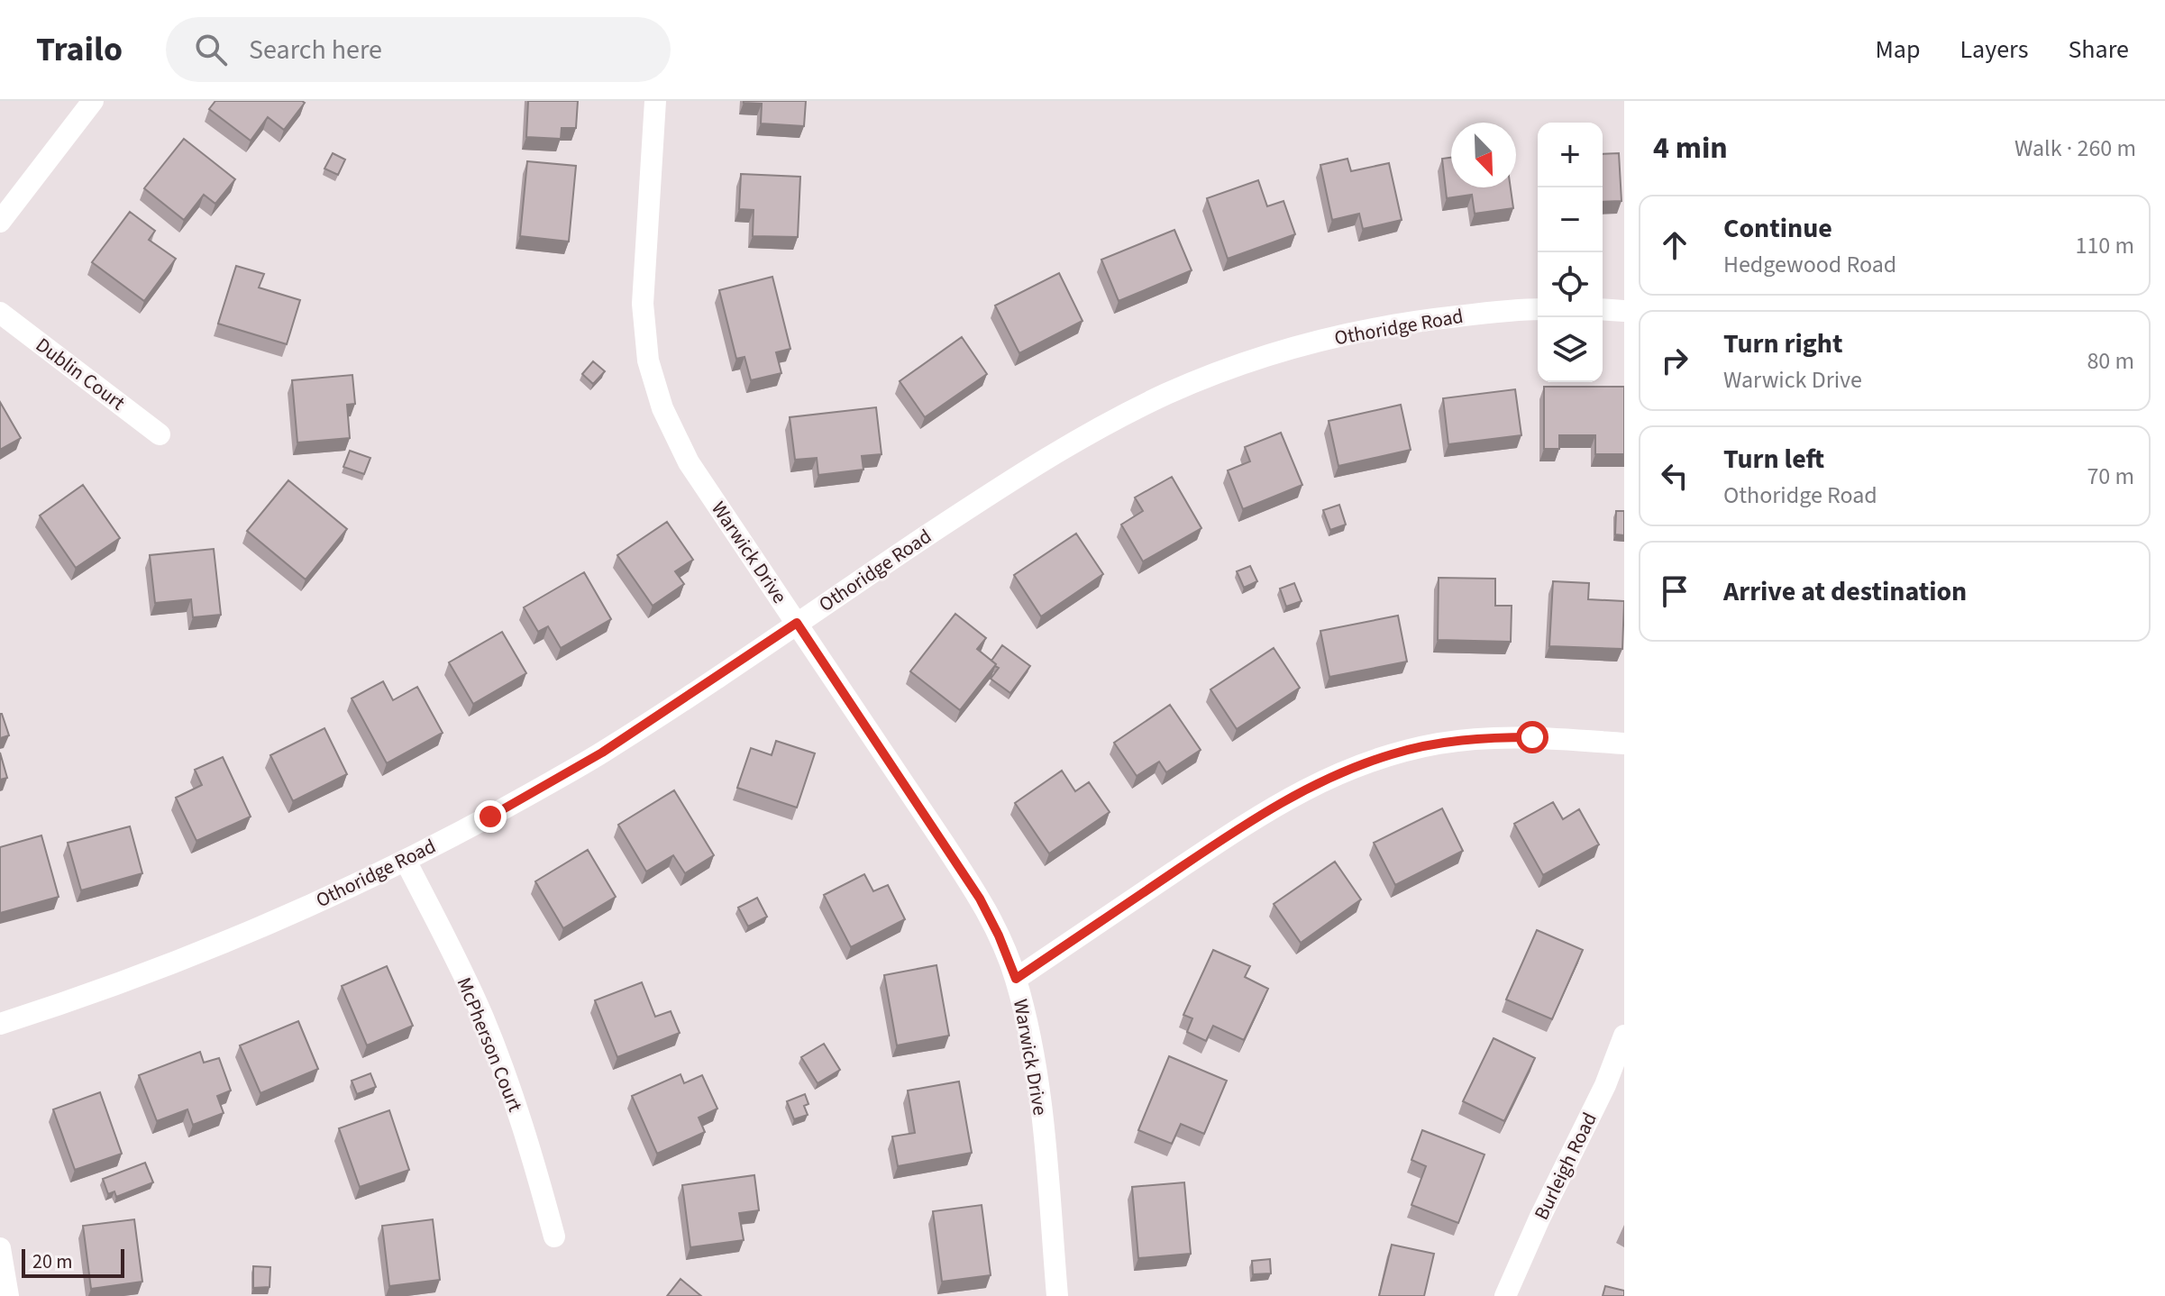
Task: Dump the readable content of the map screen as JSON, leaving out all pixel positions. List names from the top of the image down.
{
  "streets": {
    "street": [
      "Othoridge Road",
      "Dublin Court",
      "Warwick Drive",
      "McPherson Court",
      "Burleigh Road"
    ]
  },
  "crossings": [
    ["Othoridge Road", "Warwick Drive"],
    ["Othoridge Road", "McPherson Court"]
  ],
  "scale_bar": "20 m",
  "north": "bottom right",
  "page": {
    "header": "Trailo",
    "search": "Search here",
    "nav": ["Map", "Layers", "Share"],
    "heading": ["4 min", "Walk · 260 m"],
    "map_buttons": ["+", "−"],
    "list": [
      ["Continue", "Hedgewood Road", "110 m"],
      ["Turn right", "Warwick Drive", "80 m"],
      ["Turn left", "Othoridge Road", "70 m"],
      "Arrive at destination"
    ],
    "scale": "20 m"
  }
}
